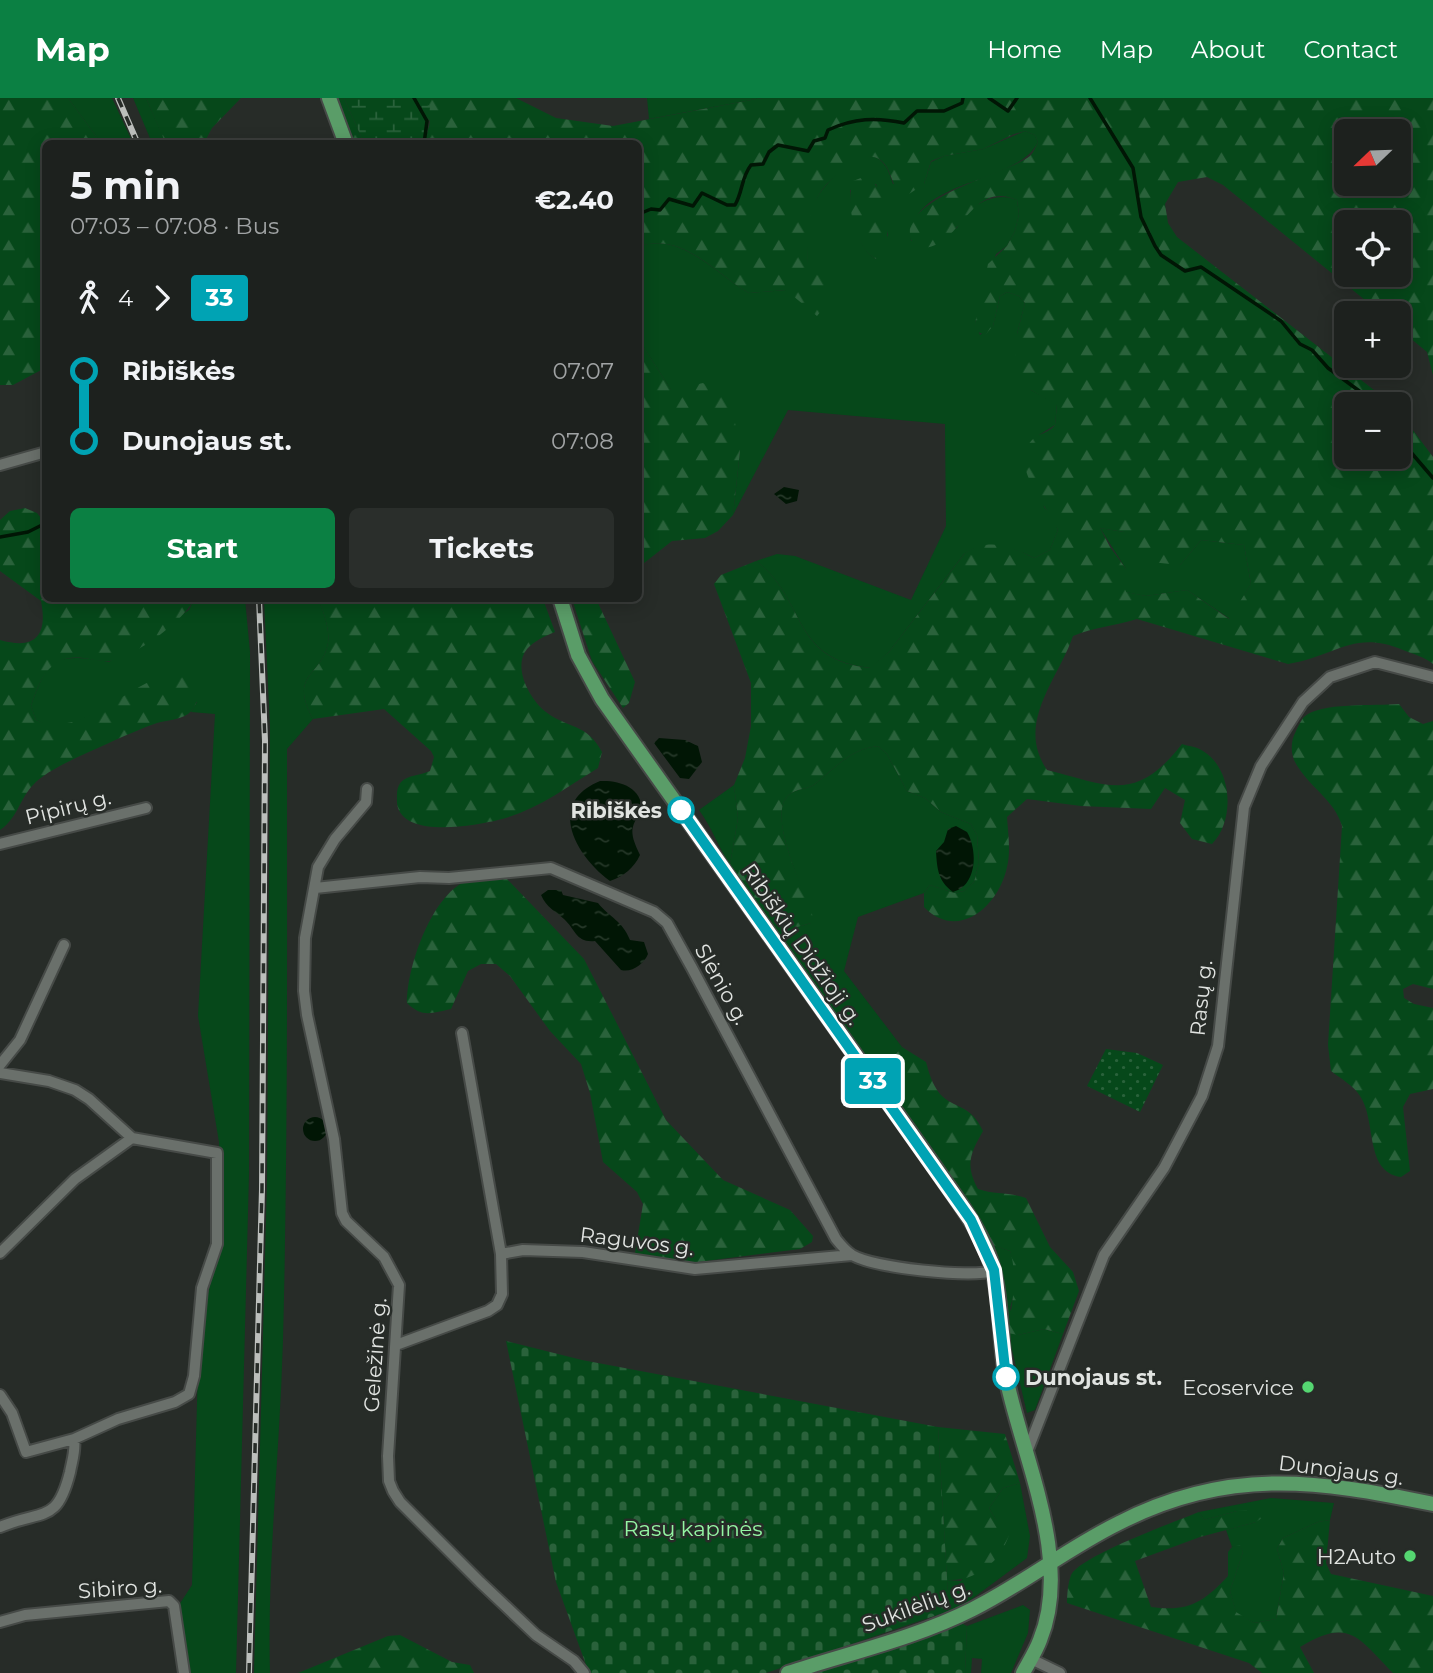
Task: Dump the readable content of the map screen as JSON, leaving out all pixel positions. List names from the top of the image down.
{
  "streets": {
    "main road": ["Ribiškių Didžioji g.", "Dunojaus g.", "Sukilėlių g."],
    "street": [
      "Pipirų g.",
      "Slėnio g.",
      "Rasų g.",
      "Raguvos g.",
      "Geležinė g.",
      "Sibiro g."
    ]
  },
  "crossings": [
    ["Ribiškių Didžioji g.", "Rasų g."],
    ["Ribiškių Didžioji g.", "Dunojaus g."],
    ["Ribiškių Didžioji g.", "Sukilėlių g."],
    ["Slėnio g.", "Raguvos g."],
    ["Slėnio g.", "Geležinė g."],
    ["Dunojaus g.", "Sukilėlių g."]
  ],
  "parks": ["Rasų kapinės"],
  "places": [
    "Ribiškės",
    "Dunojaus st.",
    "Ecoservice",
    "H2Auto"
  ],
  "lines": ["bus line 33"],
  "north": "bottom left",
  "page": {
    "header": "Map",
    "nav": [
      "Home",
      "Map",
      "About",
      "Contact"
    ],
    "on_map": "33",
    "map_buttons": ["+", "−"],
    "heading": ["5 min", "07:03 – 07:08 · Bus", "€2.40"],
    "legs": ["4", "33"],
    "list": [
      {
        "name": "Ribiškės",
        "value": "07:07"
      },
      {
        "name": "Dunojaus st.",
        "value": "07:08"
      }
    ],
    "buttons": ["Start", "Tickets"]
  }
}
